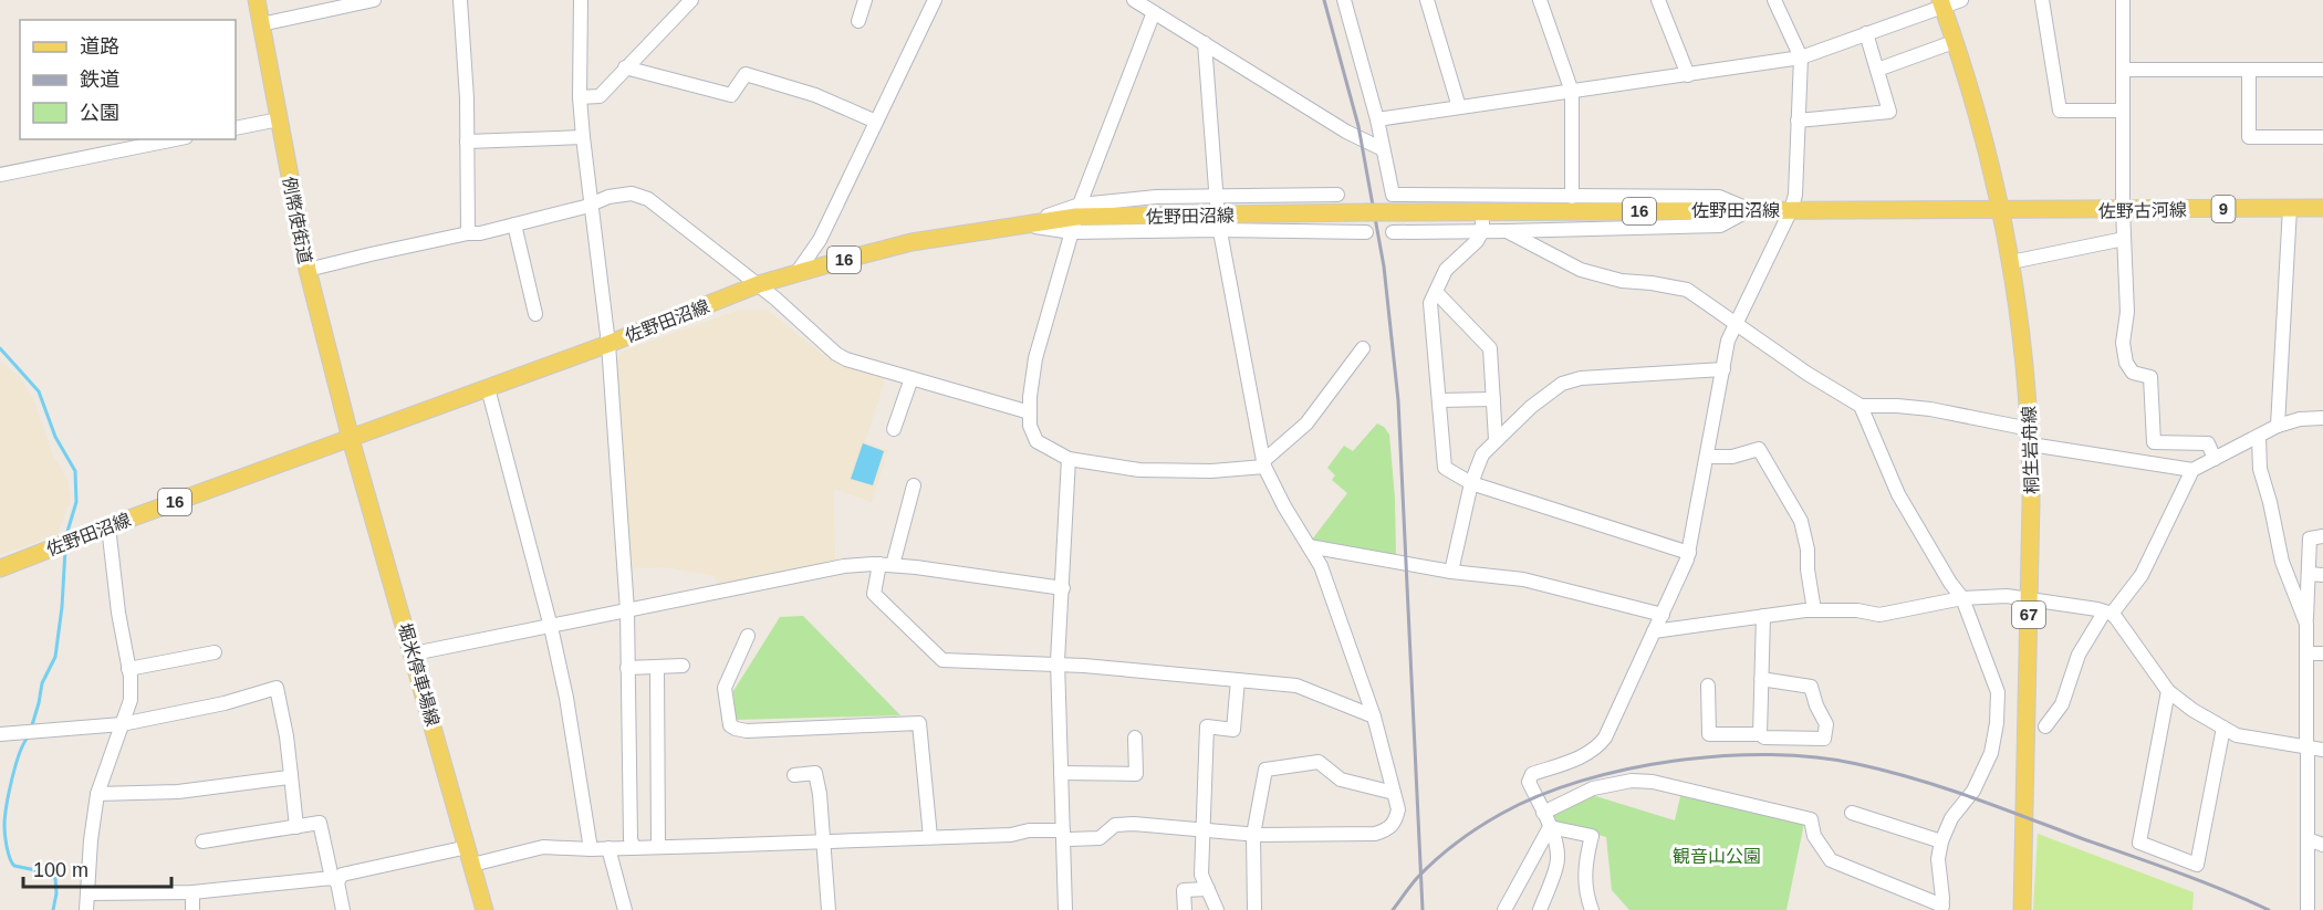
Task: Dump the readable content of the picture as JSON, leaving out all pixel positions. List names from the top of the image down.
{
  "streets": {
    "main road": [
      "9",
      "佐野田沼線",
      "佐野古河線",
      "16",
      "例幣使街道",
      "桐生岩舟線",
      "67",
      "堀米停車場線"
    ]
  },
  "crossings": [
    ["佐野田沼線", "佐野古河線"],
    ["佐野田沼線", "例幣使街道"],
    ["佐野田沼線", "桐生岩舟線"],
    ["佐野田沼線", "堀米停車場線"],
    ["佐野古河線", "桐生岩舟線"],
    ["例幣使街道", "堀米停車場線"]
  ],
  "parks": ["観音山公園"],
  "legend": ["道路", "鉄道", "公園"],
  "scale_bar": "100 m"
}
